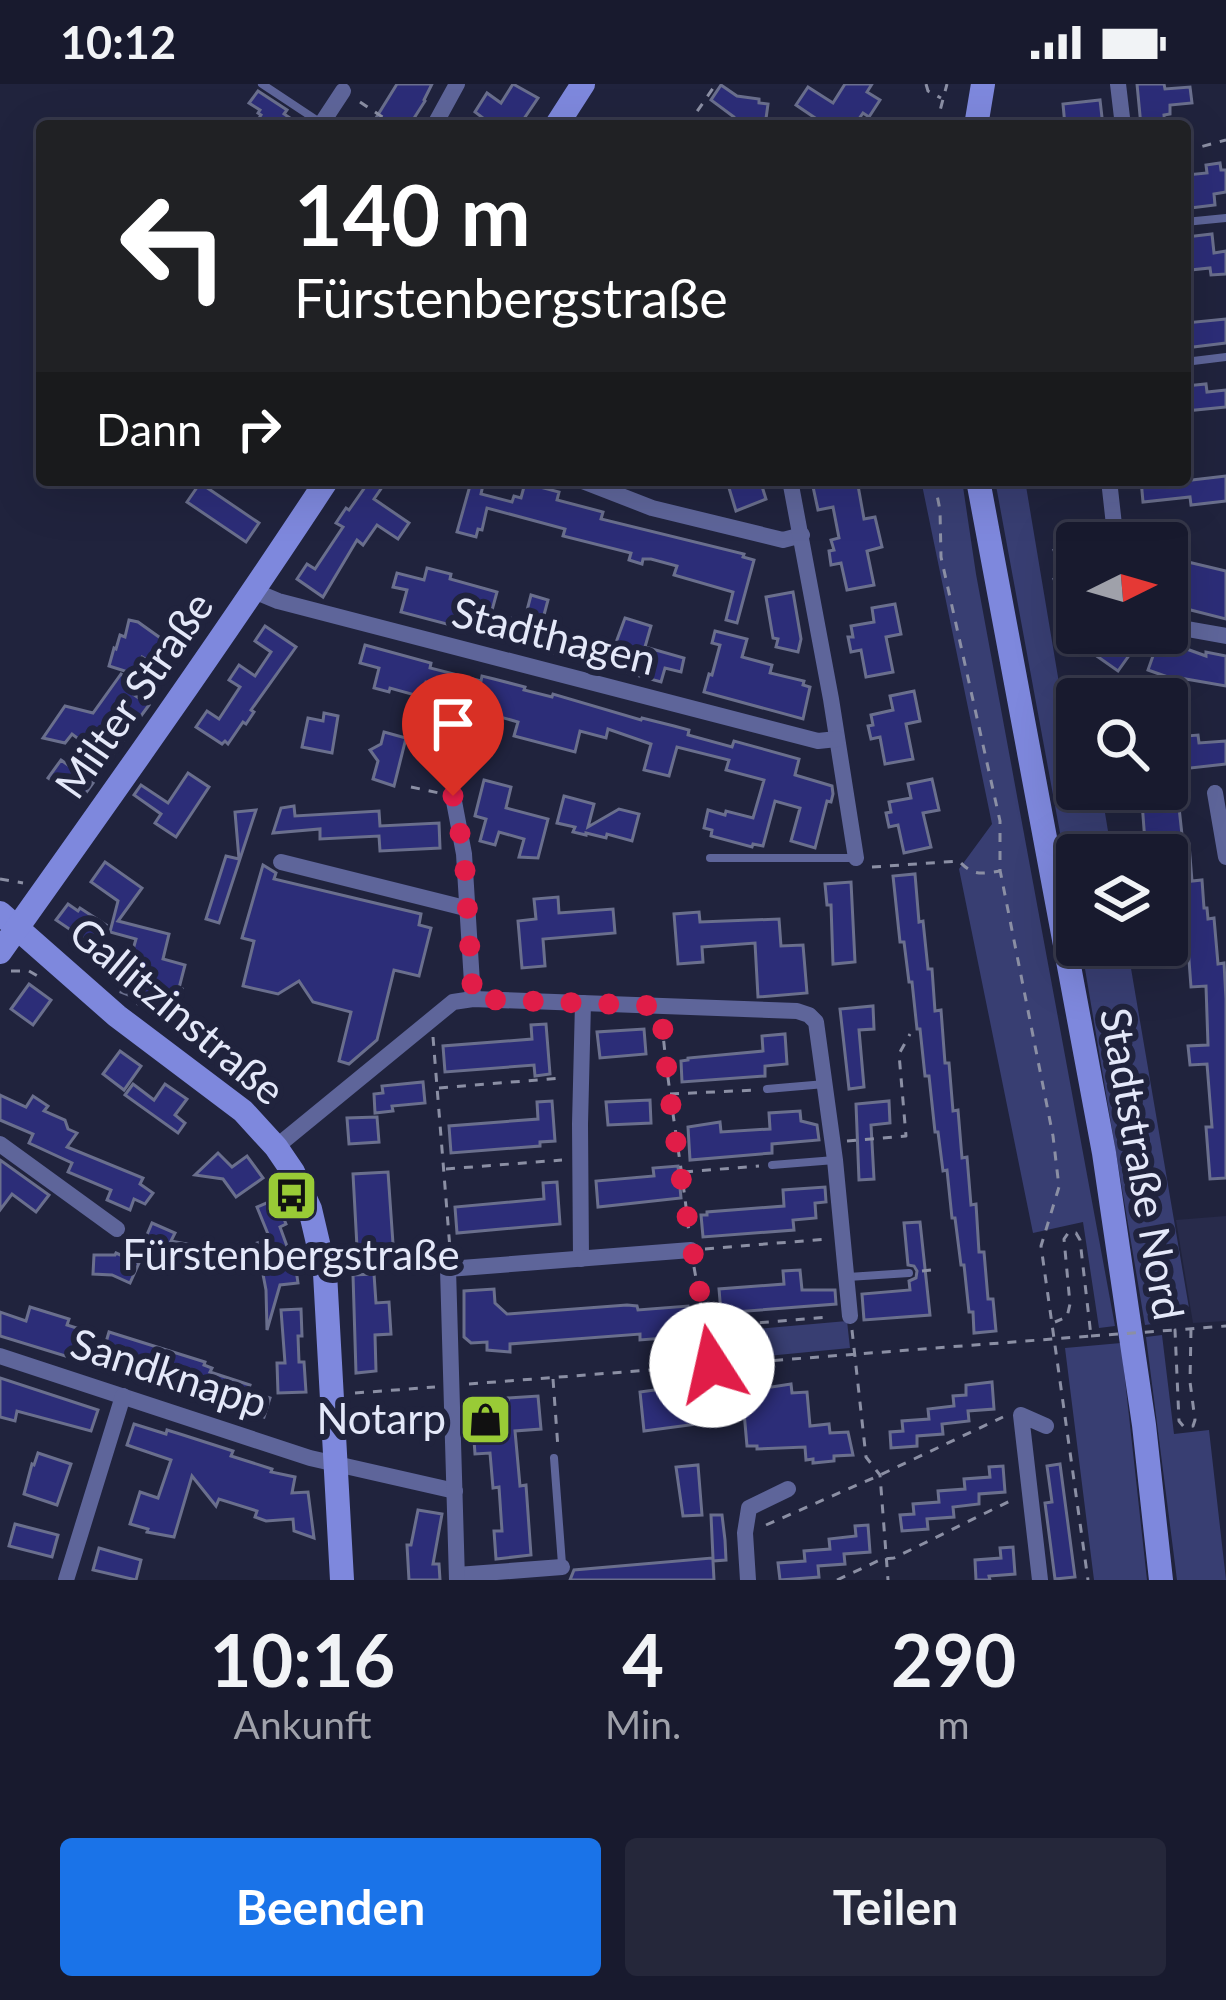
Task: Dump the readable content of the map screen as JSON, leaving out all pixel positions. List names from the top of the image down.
{
  "streets": {
    "street": [
      "Stadthagen",
      "Milter Straße",
      "Gallitzinstraße",
      "Stadtstraße Nord",
      "Sandknapp"
    ]
  },
  "crossings": [
    ["Stadthagen", "Milter Straße"],
    ["Milter Straße", "Gallitzinstraße"],
    ["Gallitzinstraße", "Sandknapp"]
  ],
  "places": {
    "bus stop": ["Fürstenbergstraße"],
    "shop": ["Notarp"]
  },
  "north": "right",
  "page": {
    "status": "10:12",
    "turn": ["140 m", "Fürstenbergstraße"],
    "then": "Dann",
    "eta": [
      "10:16",
      "Ankunft",
      "4",
      "Min.",
      "290",
      "m"
    ],
    "buttons": ["Beenden", "Teilen"]
  }
}
